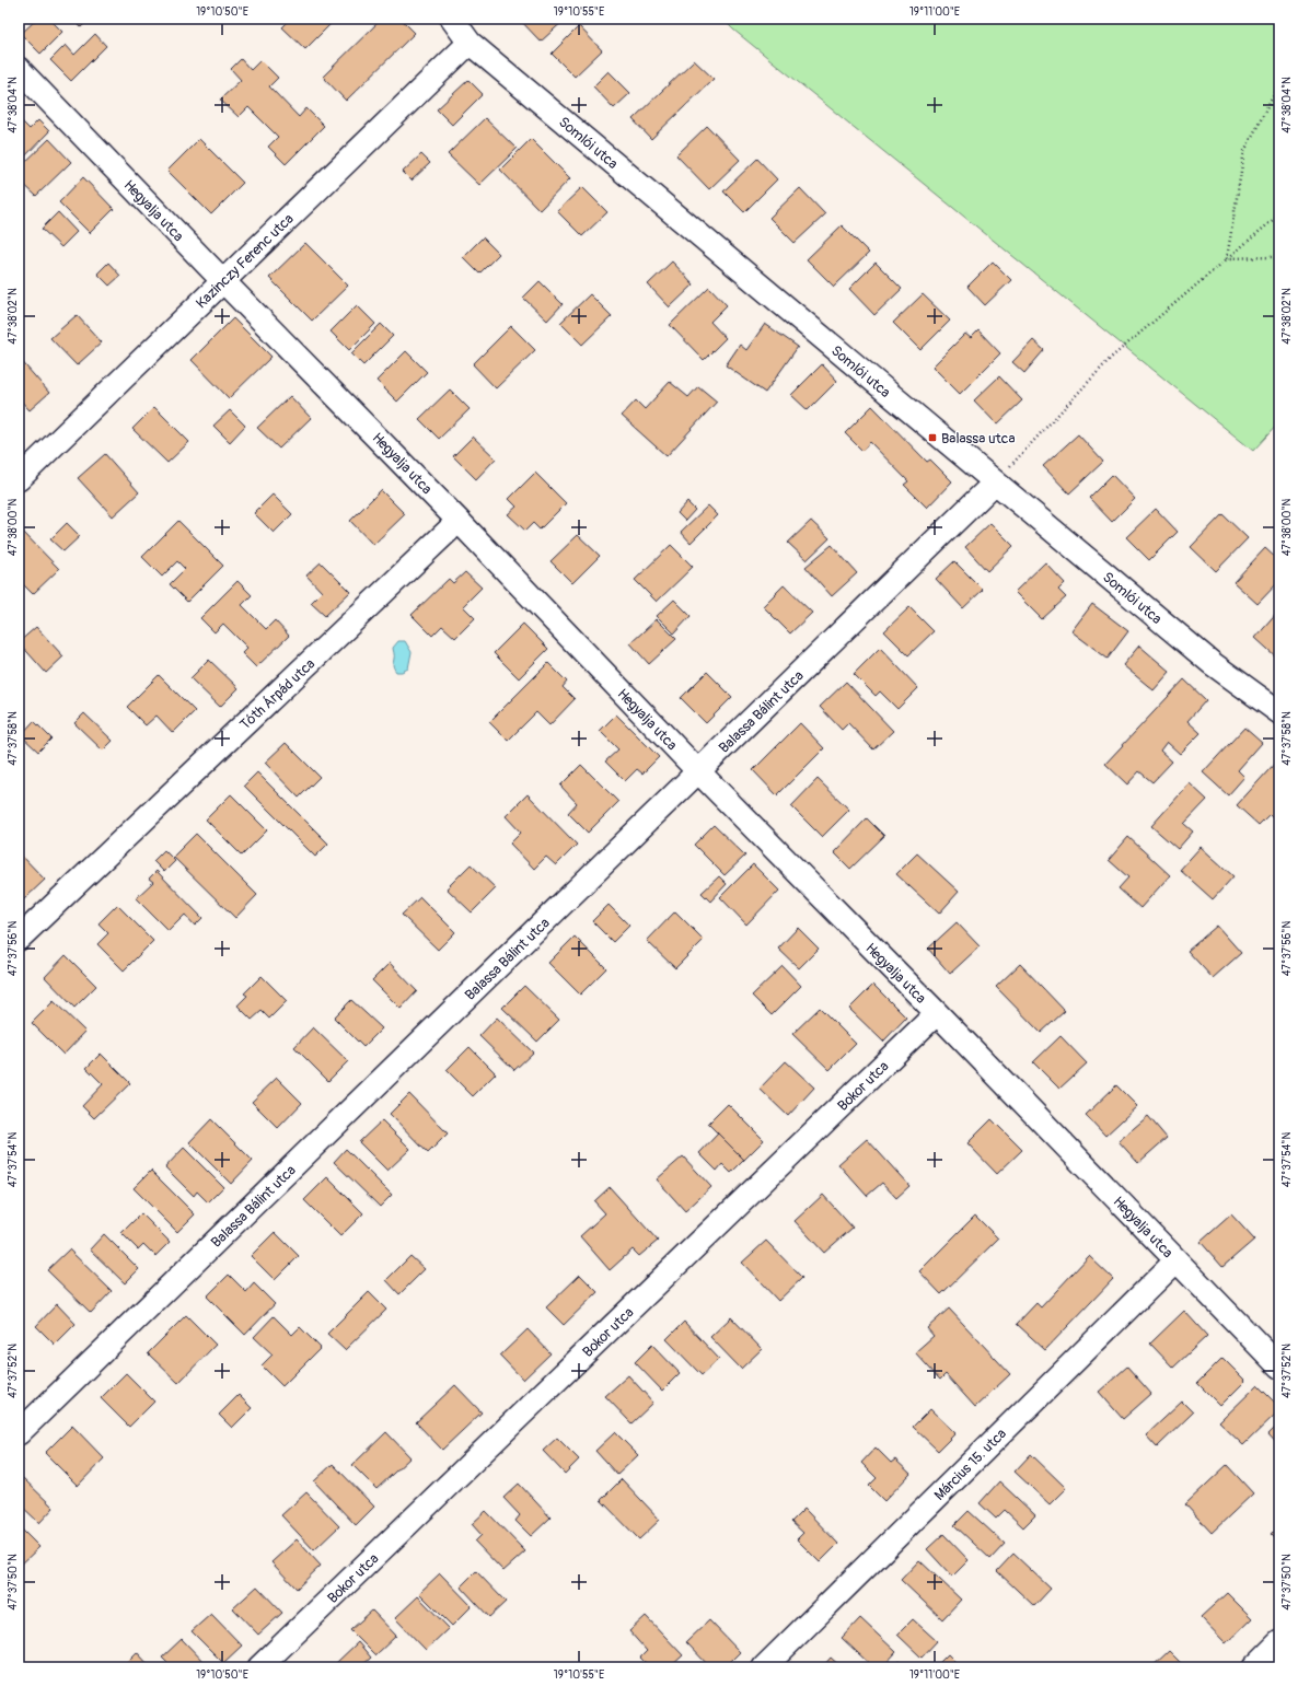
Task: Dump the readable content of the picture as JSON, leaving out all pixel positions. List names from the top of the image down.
{
  "streets": {
    "street": [
      "Somlói utca",
      "Hegyalja utca",
      "Kazinczy Ferenc utca",
      "Tóth Árpád utca",
      "Balassa Bálint utca",
      "Bokor utca",
      "Március 15. utca"
    ]
  },
  "crossings": [
    ["Somlói utca", "Kazinczy Ferenc utca"],
    ["Somlói utca", "Balassa Bálint utca"],
    ["Hegyalja utca", "Kazinczy Ferenc utca"],
    ["Hegyalja utca", "Tóth Árpád utca"],
    ["Hegyalja utca", "Balassa Bálint utca"],
    ["Hegyalja utca", "Bokor utca"],
    ["Hegyalja utca", "Március 15. utca"]
  ],
  "places": {
    "transit": ["Balassa utca"]
  },
  "coordinates": [
    "19°10'50\"E",
    "19°10'55\"E",
    "19°11'00\"E",
    "47°38'04\"N",
    "47°38'02\"N",
    "47°38'00\"N",
    "47°37'58\"N",
    "47°37'56\"N",
    "47°37'54\"N",
    "47°37'52\"N",
    "47°37'50\"N"
  ]
}
